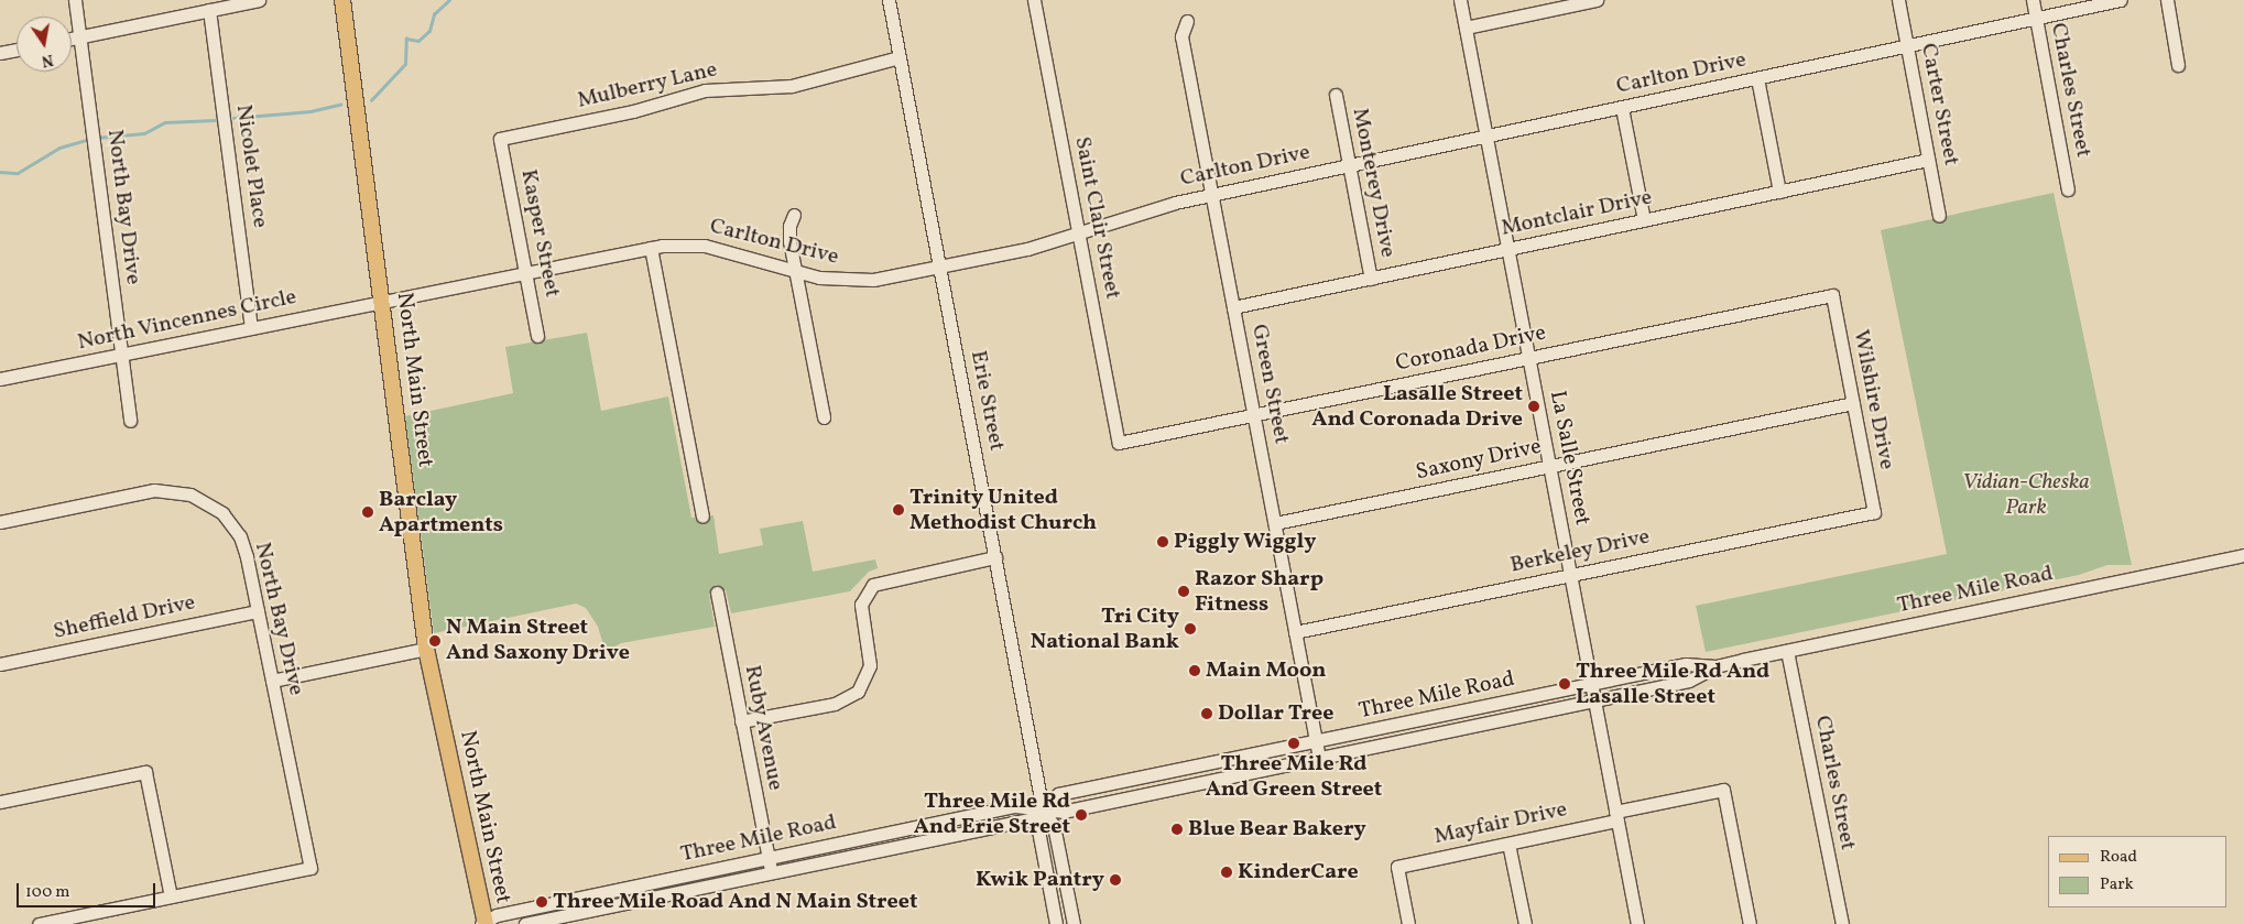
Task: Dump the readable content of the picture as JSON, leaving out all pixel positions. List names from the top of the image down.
{
  "streets": {
    "main road": ["North Main Street"],
    "street": [
      "Carlton Drive",
      "Mulberry Lane",
      "Charles Street",
      "Carter Street",
      "Nicolet Place",
      "Monterey Drive",
      "North Bay Drive",
      "Montclair Drive",
      "Saint Clair Street",
      "Kasper Street",
      "North Vincennes Circle",
      "Coronada Drive",
      "Green Street",
      "Wilshire Drive",
      "Erie Street",
      "La Salle Street",
      "Saxony Drive",
      "Berkeley Drive",
      "Three Mile Road",
      "Sheffield Drive",
      "Ruby Avenue",
      "Mayfair Drive"
    ]
  },
  "crossings": [
    ["Carlton Drive", "Charles Street"],
    ["Carlton Drive", "Carter Street"],
    ["Carlton Drive", "Monterey Drive"],
    ["Carlton Drive", "Saint Clair Street"],
    ["Carlton Drive", "Kasper Street"],
    ["Carlton Drive", "North Vincennes Circle"],
    ["Carlton Drive", "North Main Street"],
    ["Carlton Drive", "Green Street"],
    ["Carlton Drive", "Erie Street"],
    ["Carlton Drive", "La Salle Street"],
    ["Mulberry Lane", "Kasper Street"],
    ["Mulberry Lane", "Erie Street"],
    ["Charles Street", "Three Mile Road"],
    ["Carter Street", "Montclair Drive"],
    ["Nicolet Place", "North Vincennes Circle"],
    ["Monterey Drive", "Montclair Drive"],
    ["North Bay Drive", "North Vincennes Circle"],
    ["North Bay Drive", "Sheffield Drive"],
    ["Montclair Drive", "Green Street"],
    ["Montclair Drive", "La Salle Street"],
    ["Saint Clair Street", "Coronada Drive"],
    ["North Vincennes Circle", "North Main Street"],
    ["Coronada Drive", "Green Street"],
    ["Coronada Drive", "Wilshire Drive"],
    ["Coronada Drive", "La Salle Street"],
    ["North Main Street", "Three Mile Road"],
    ["Green Street", "Saxony Drive"],
    ["Green Street", "Berkeley Drive"],
    ["Green Street", "Three Mile Road"],
    ["Wilshire Drive", "Saxony Drive"],
    ["Wilshire Drive", "Berkeley Drive"],
    ["Erie Street", "Three Mile Road"],
    ["La Salle Street", "Saxony Drive"],
    ["La Salle Street", "Berkeley Drive"],
    ["La Salle Street", "Three Mile Road"],
    ["La Salle Street", "Mayfair Drive"],
    ["Three Mile Road", "Ruby Avenue"]
  ],
  "parks": ["Vidian-Cheska Park"],
  "places": [
    "Lasalle Street And Coronada Drive",
    "Trinity United Methodist Church",
    "Barclay Apartments",
    "Piggly Wiggly",
    "Razor Sharp Fitness",
    "Tri City National Bank",
    "N Main Street And Saxony Drive",
    "Main Moon",
    "Three Mile Rd And Lasalle Street",
    "Dollar Tree",
    "Three Mile Rd And Green Street",
    "Three Mile Rd And Erie Street",
    "Blue Bear Bakery",
    "KinderCare",
    "Kwik Pantry",
    "Three Mile Road And N Main Street"
  ],
  "legend": ["Road", "Park"],
  "scale_bar": "100 m",
  "north": "bottom"
}
